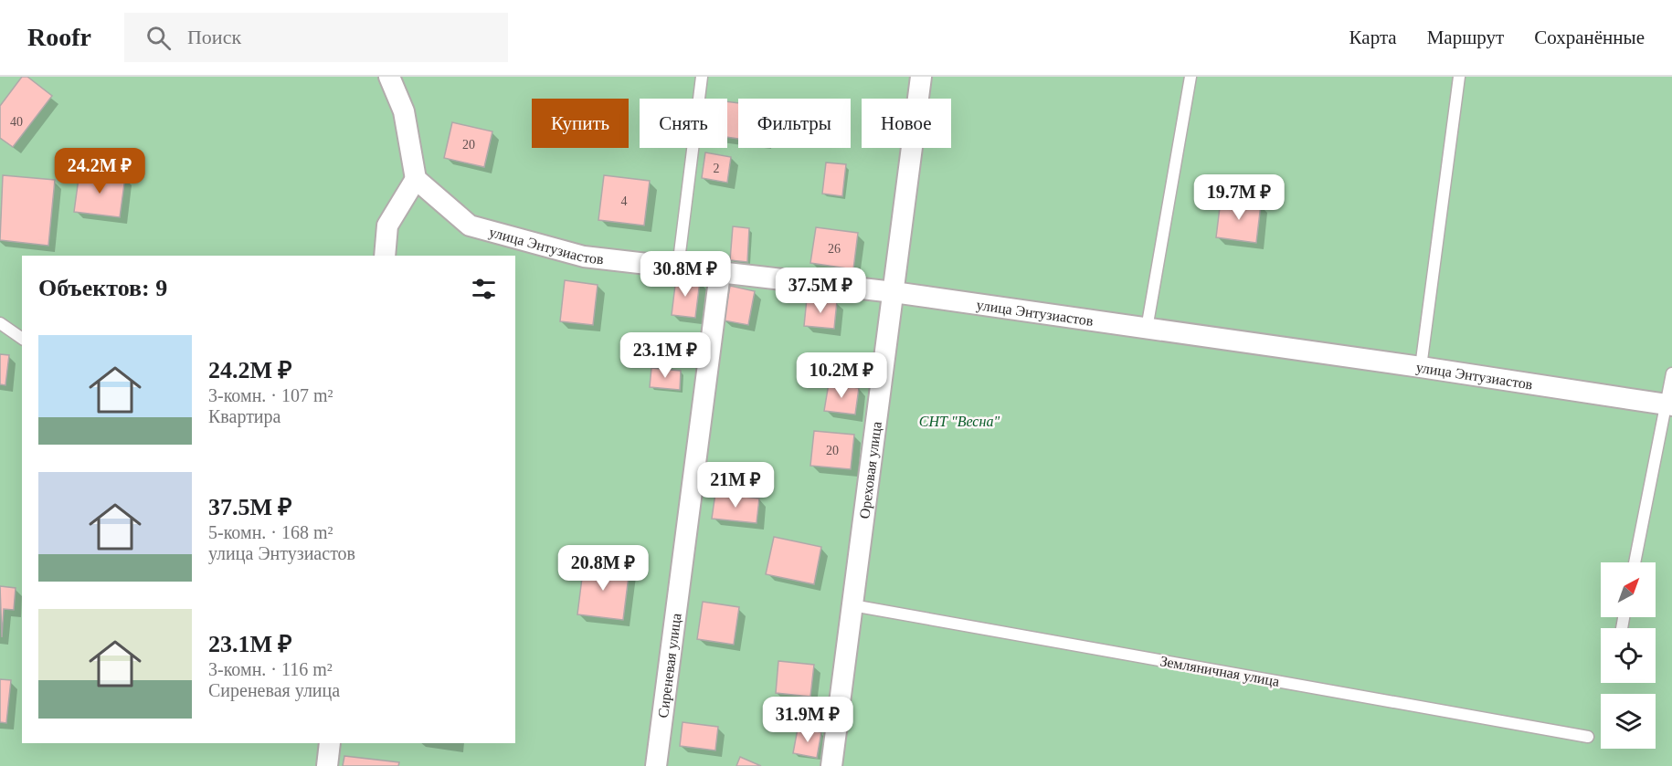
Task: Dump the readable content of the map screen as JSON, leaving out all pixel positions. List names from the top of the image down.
{
  "streets": {
    "street": ["улица Энтузиастов", "Ореховая улица", "Сиреневая улица"],
    "lane": ["Земляничная улица"]
  },
  "crossings": [
    ["улица Энтузиастов", "Ореховая улица"],
    ["улица Энтузиастов", "Сиреневая улица"],
    ["Ореховая улица", "Земляничная улица"]
  ],
  "parks": ["СНТ \"Весна\""],
  "house_numbers": [
    "40",
    "20",
    "2",
    "4",
    "26",
    "20"
  ],
  "north": "top right",
  "page": {
    "header": "Roofr",
    "search": "Поиск",
    "nav": ["Карта", "Маршрут", "Сохранённые"],
    "chip": [
      "Купить",
      "Снять",
      "Фильтры",
      "Новое"
    ],
    "price": [
      "24.2M ₽",
      "19.7M ₽",
      "30.8M ₽",
      "37.5M ₽",
      "23.1M ₽",
      "10.2M ₽",
      "21M ₽",
      "20.8M ₽",
      "31.9M ₽"
    ],
    "heading": "Объектов: 9",
    "list": [
      {
        "name": "24.2M ₽",
        "note": "3-комн. · 107 m² · Квартира"
      },
      {
        "name": "37.5M ₽",
        "note": "5-комн. · 168 m² · улица Энтузиастов"
      },
      {
        "name": "23.1M ₽",
        "note": "3-комн. · 116 m² · Сиреневая улица"
      }
    ]
  }
}
